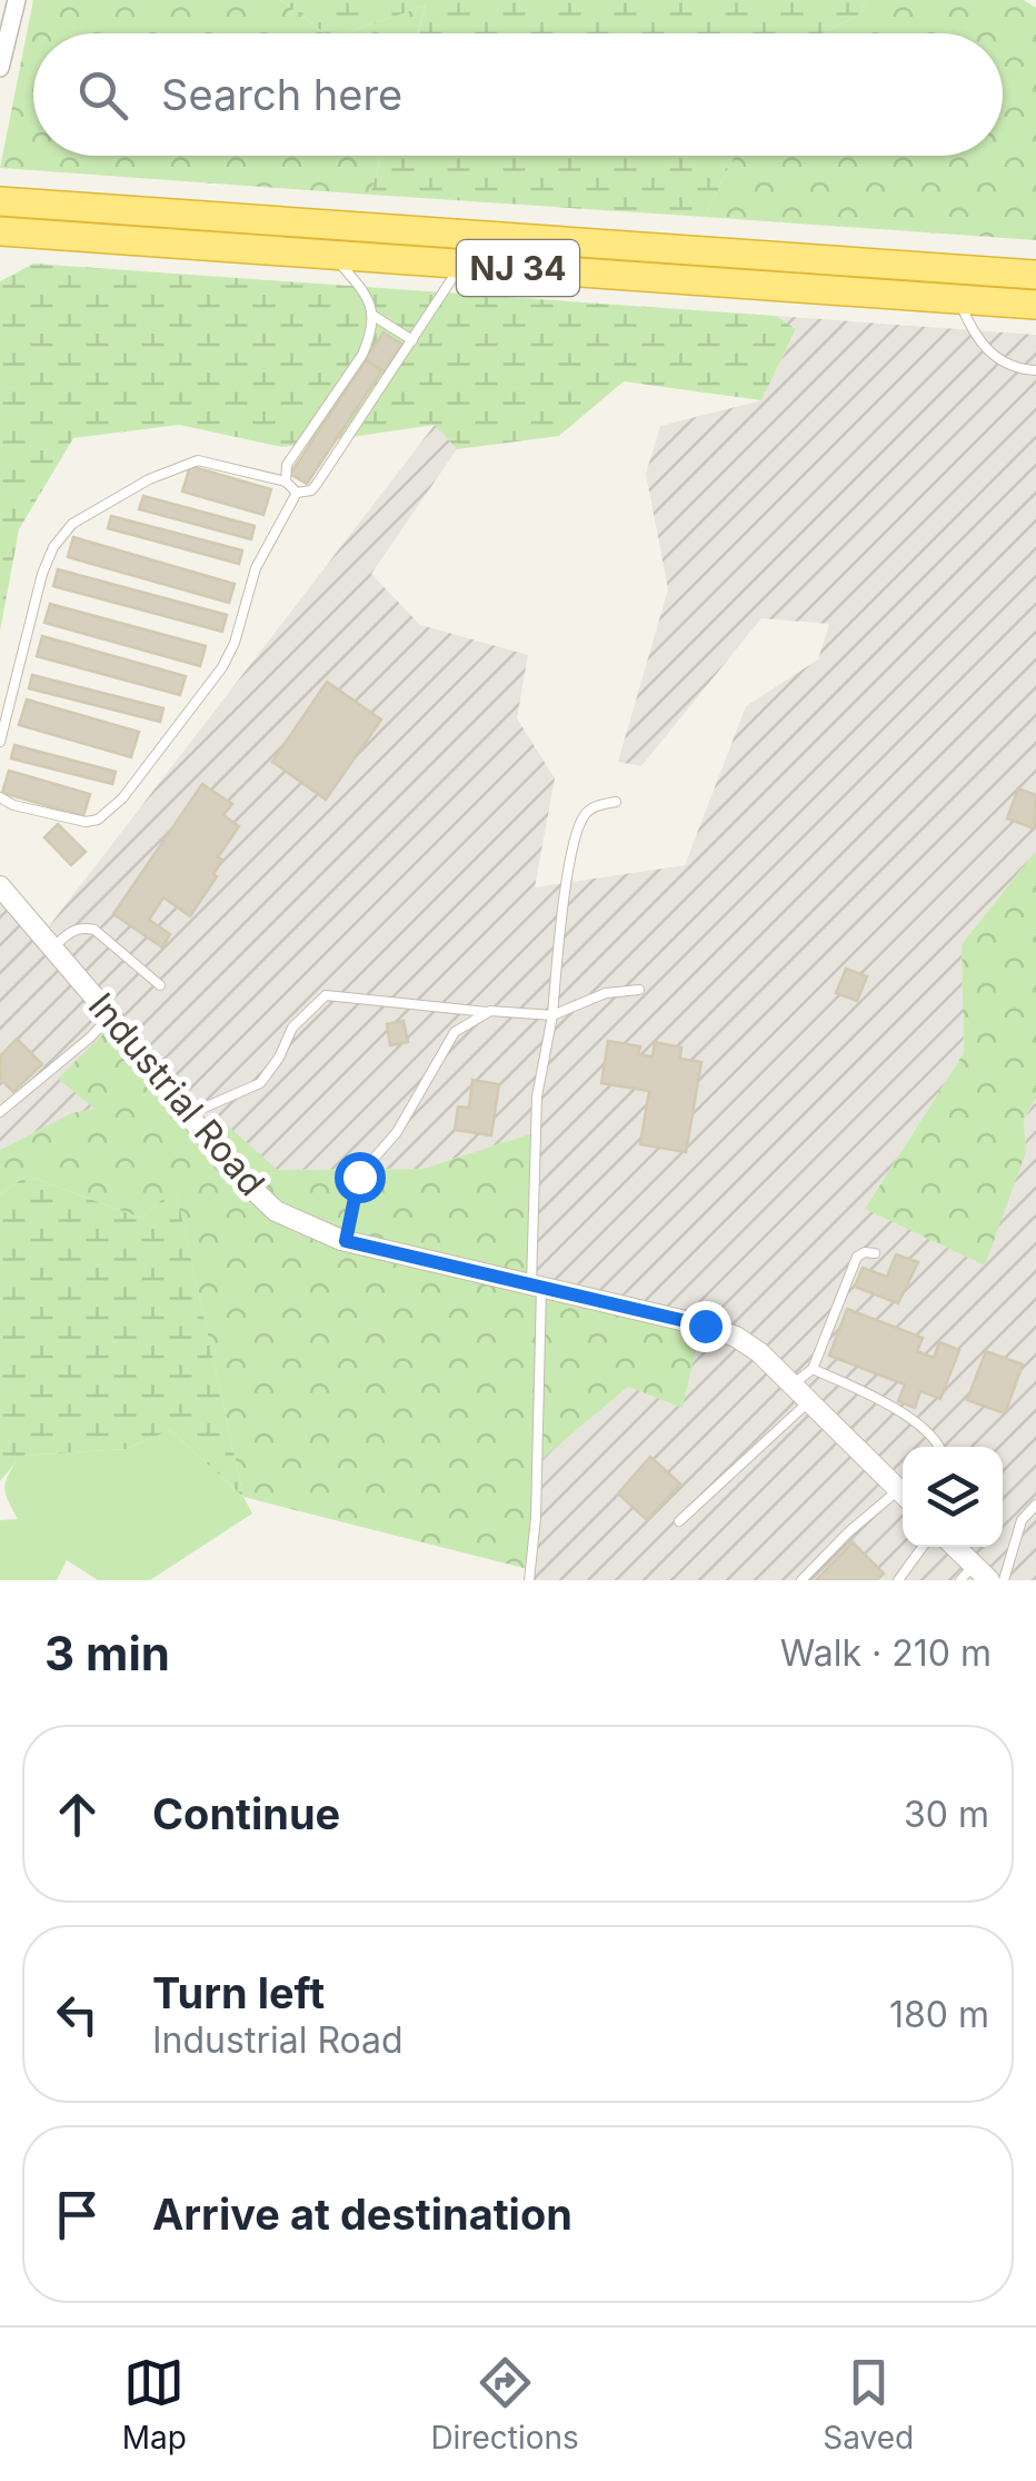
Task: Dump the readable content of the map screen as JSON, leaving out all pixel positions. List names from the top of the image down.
{
  "streets": {
    "highway": ["NJ 34"],
    "street": ["Industrial Road"]
  },
  "page": {
    "search": "Search here",
    "heading": ["3 min", "Walk · 210 m"],
    "list": [
      ["Continue", "30 m"],
      ["Turn left", "Industrial Road", "180 m"],
      "Arrive at destination"
    ],
    "nav": ["Map", "Directions", "Saved"]
  }
}
